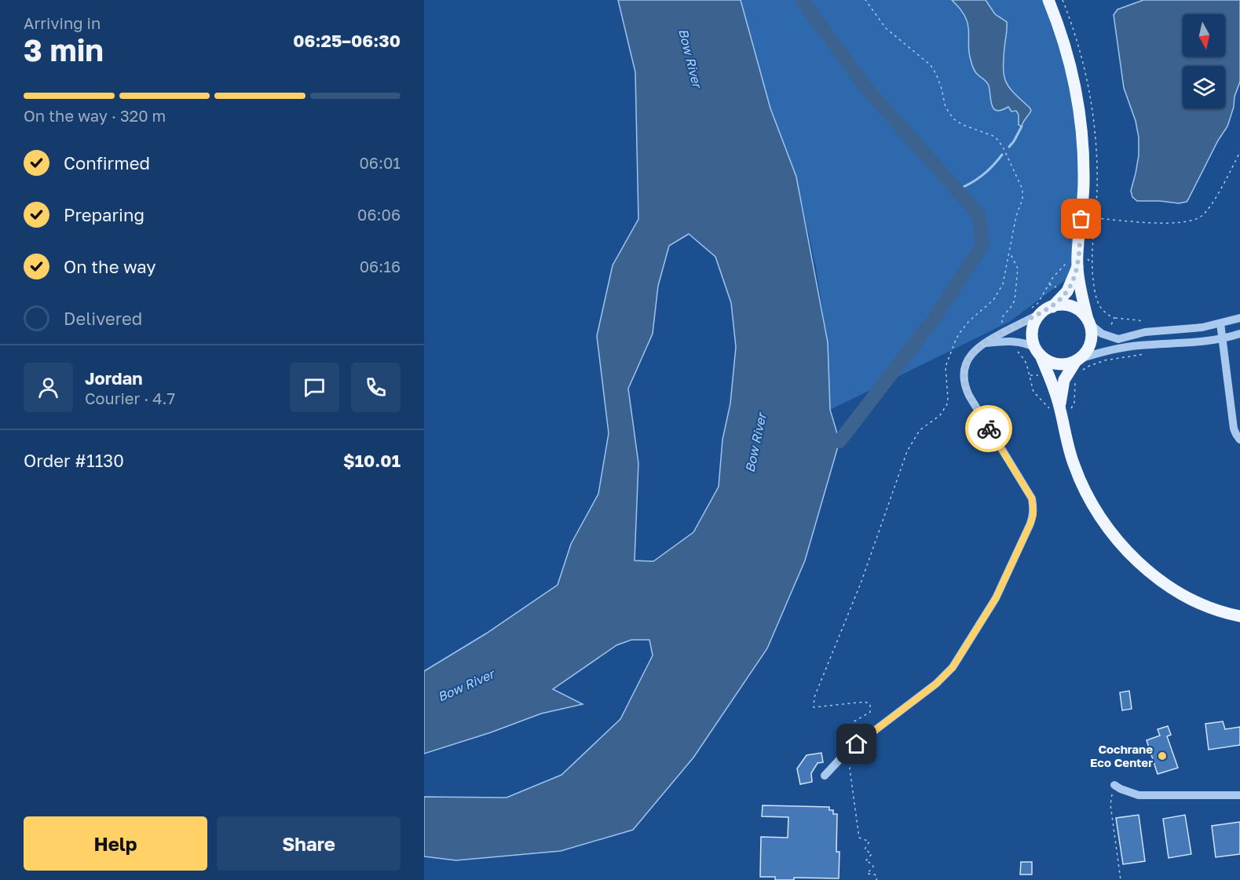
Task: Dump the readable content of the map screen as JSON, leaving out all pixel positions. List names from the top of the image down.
{
  "water": ["Bow River"],
  "places": ["Cochrane Eco Center"],
  "north": "bottom",
  "page": {
    "heading": ["3 min", "Arriving in", "06:25–06:30"],
    "panel": [
      "Jordan",
      "Courier · 4.7",
      "Order #1130",
      "$10.01"
    ],
    "bar": "On the way · 320 m",
    "list": [
      ["Confirmed", "06:01"],
      ["Preparing", "06:06"],
      ["On the way", "06:16"],
      "Delivered"
    ],
    "buttons": ["Help", "Share"]
  }
}
